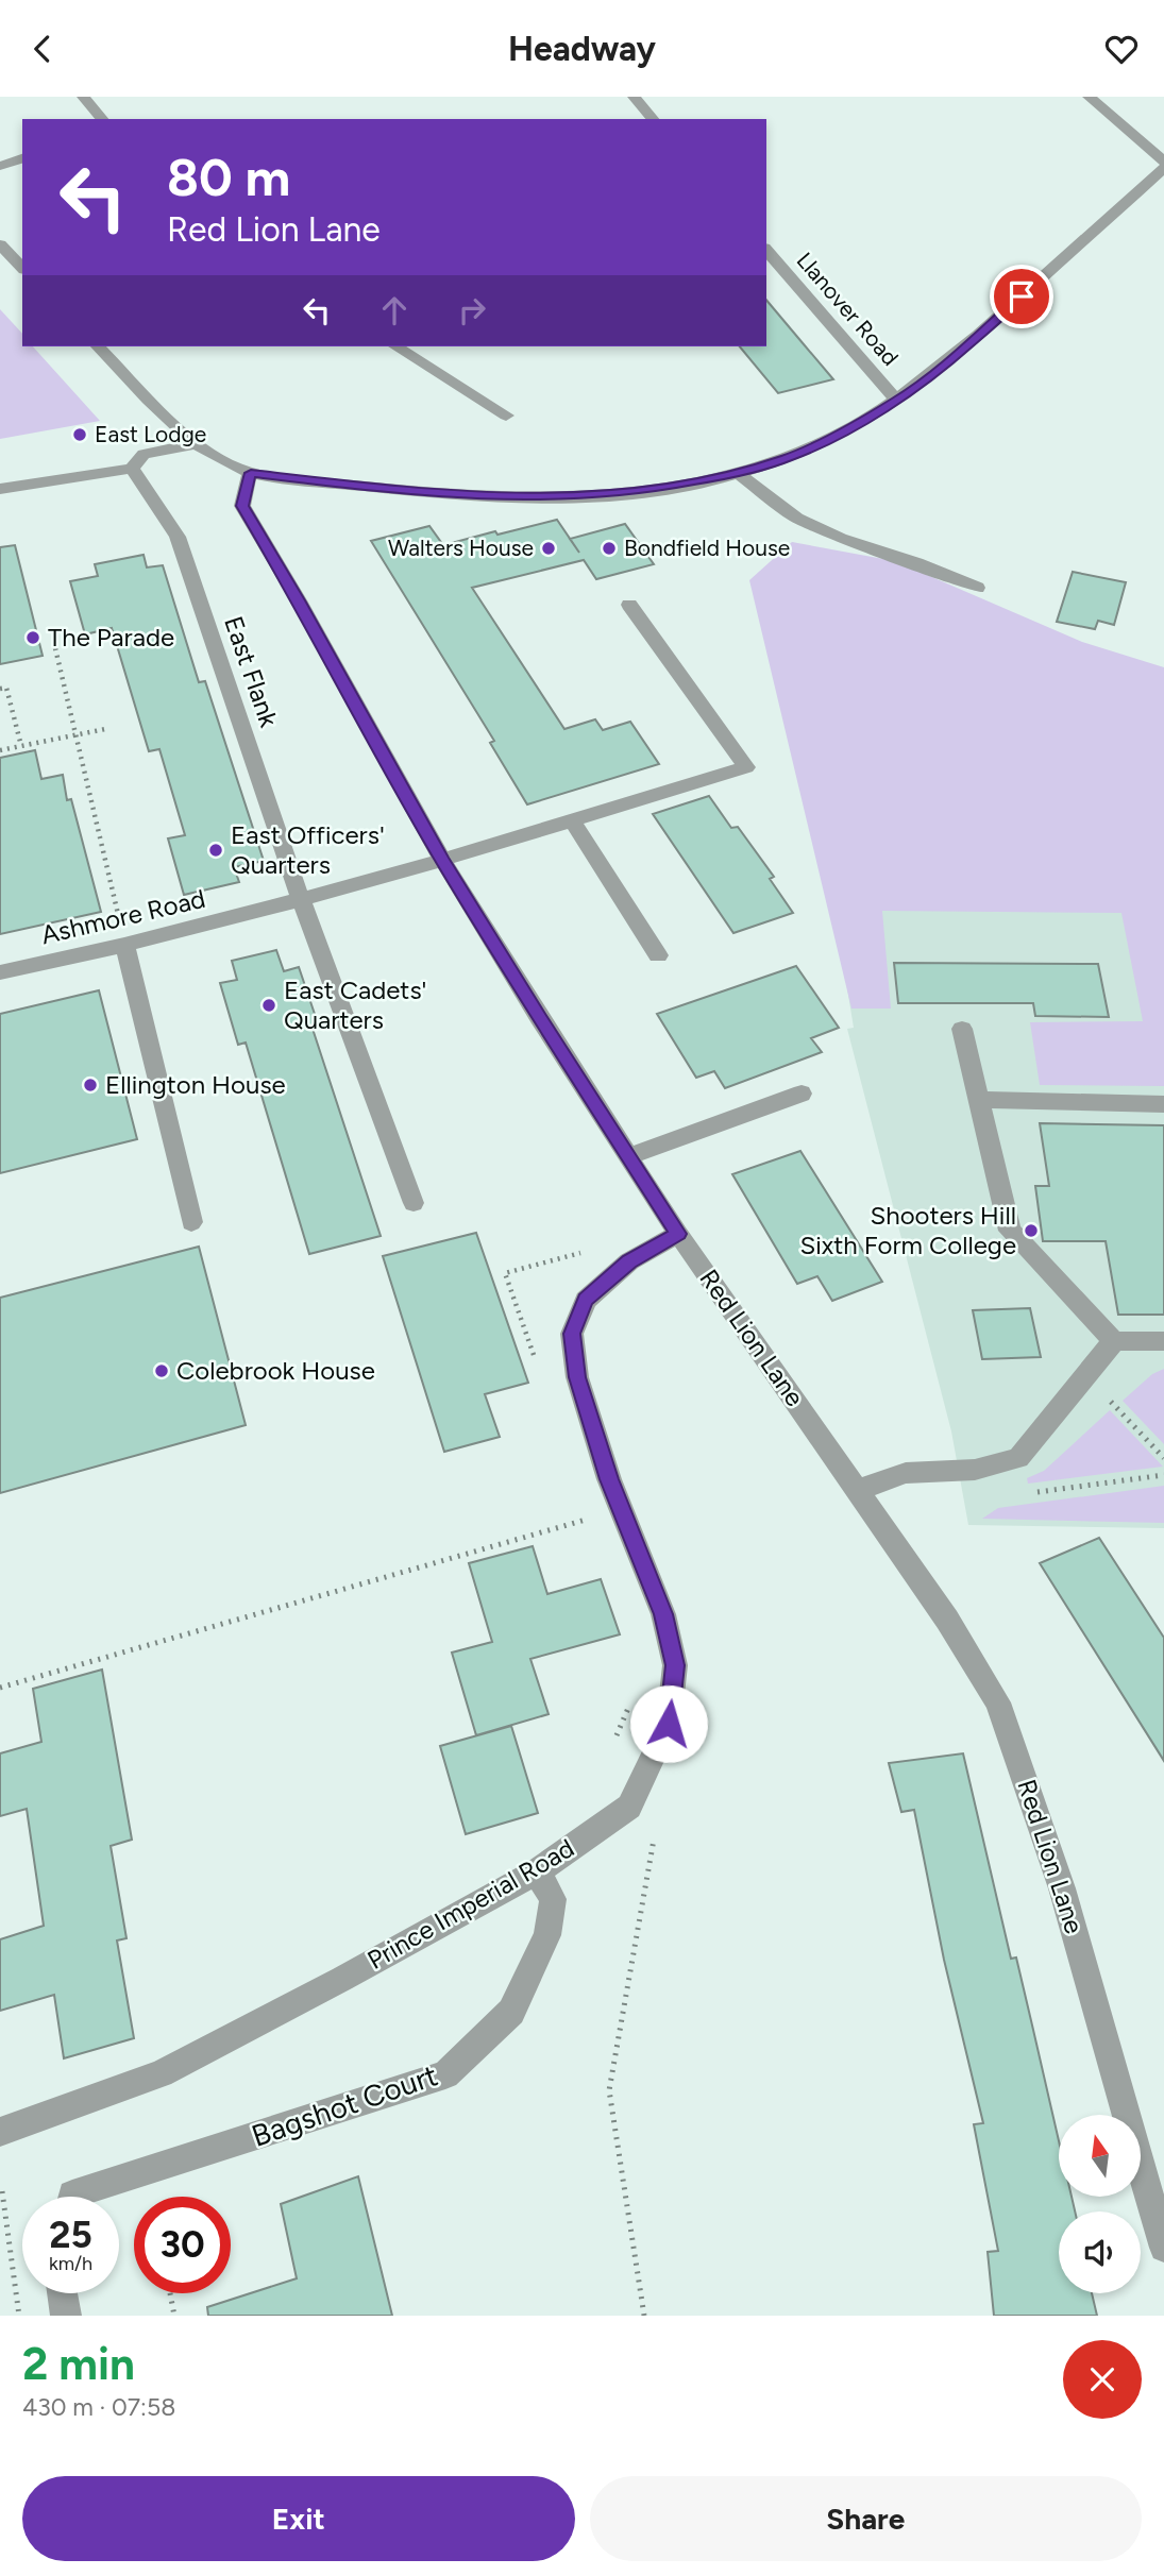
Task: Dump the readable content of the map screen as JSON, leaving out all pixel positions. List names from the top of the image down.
{
  "streets": {
    "street": [
      "Llanover Road",
      "East Flank",
      "Ashmore Road",
      "Red Lion Lane",
      "Prince Imperial Road",
      "Bagshot Court"
    ]
  },
  "crossings": [
    ["East Flank", "Ashmore Road"],
    ["Ashmore Road", "Red Lion Lane"],
    ["Red Lion Lane", "Prince Imperial Road"],
    ["Prince Imperial Road", "Bagshot Court"]
  ],
  "places": [
    "East Lodge",
    "Walters House",
    "Bondfield House",
    "The Parade",
    "East Officers' Quarters",
    "East Cadets' Quarters",
    "Ellington House",
    "Shooters Hill Sixth Form College",
    "Colebrook House"
  ],
  "north": "top",
  "page": {
    "header": "Headway",
    "turn": ["80 m", "Red Lion Lane"],
    "speed": "25 km/h",
    "limit": "30",
    "heading": ["2 min", "430 m · 07:58"],
    "buttons": ["Exit", "Share"]
  }
}
